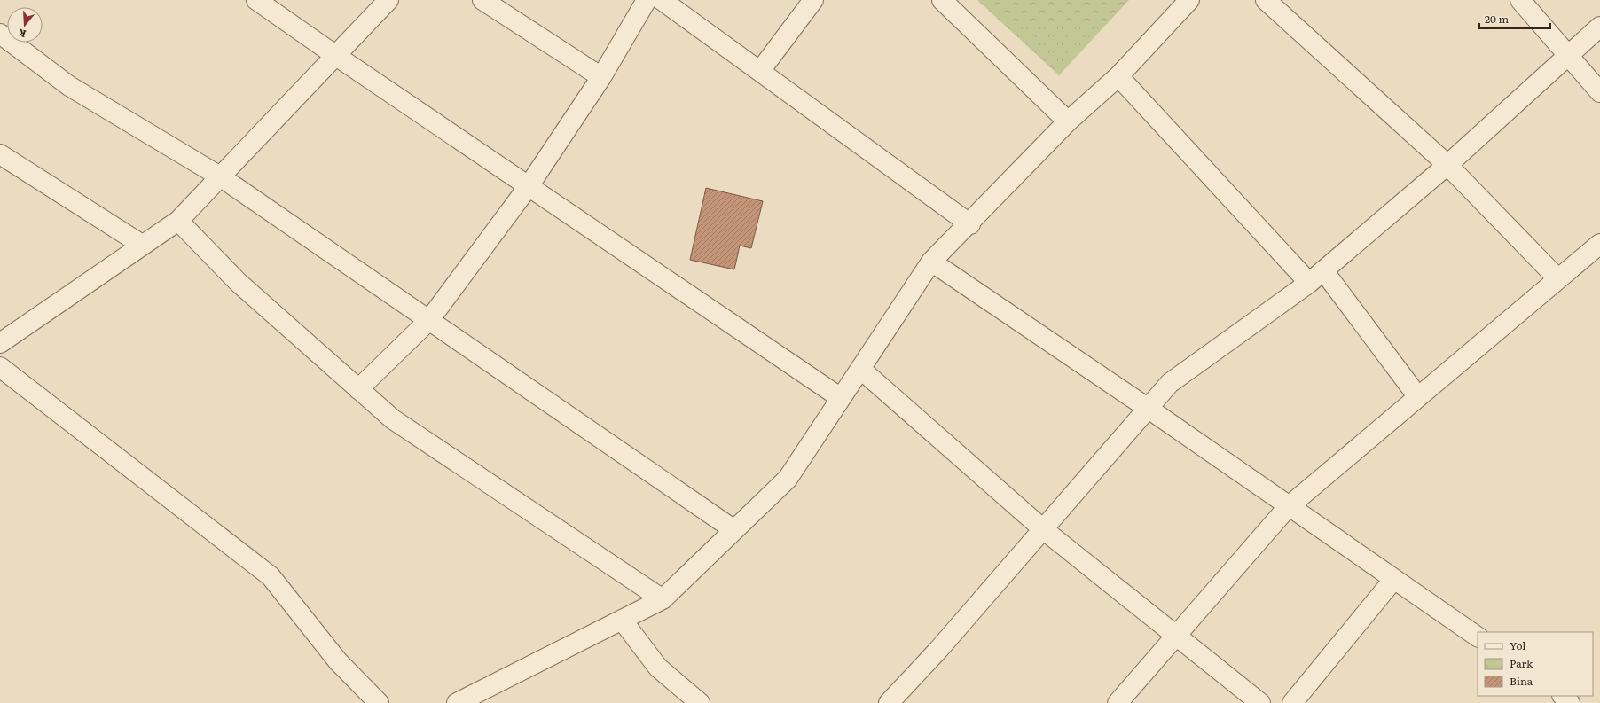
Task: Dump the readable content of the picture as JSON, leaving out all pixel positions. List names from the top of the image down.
{
  "legend": ["Yol", "Park", "Bina"],
  "scale_bar": "20 m",
  "north": "bottom"
}
